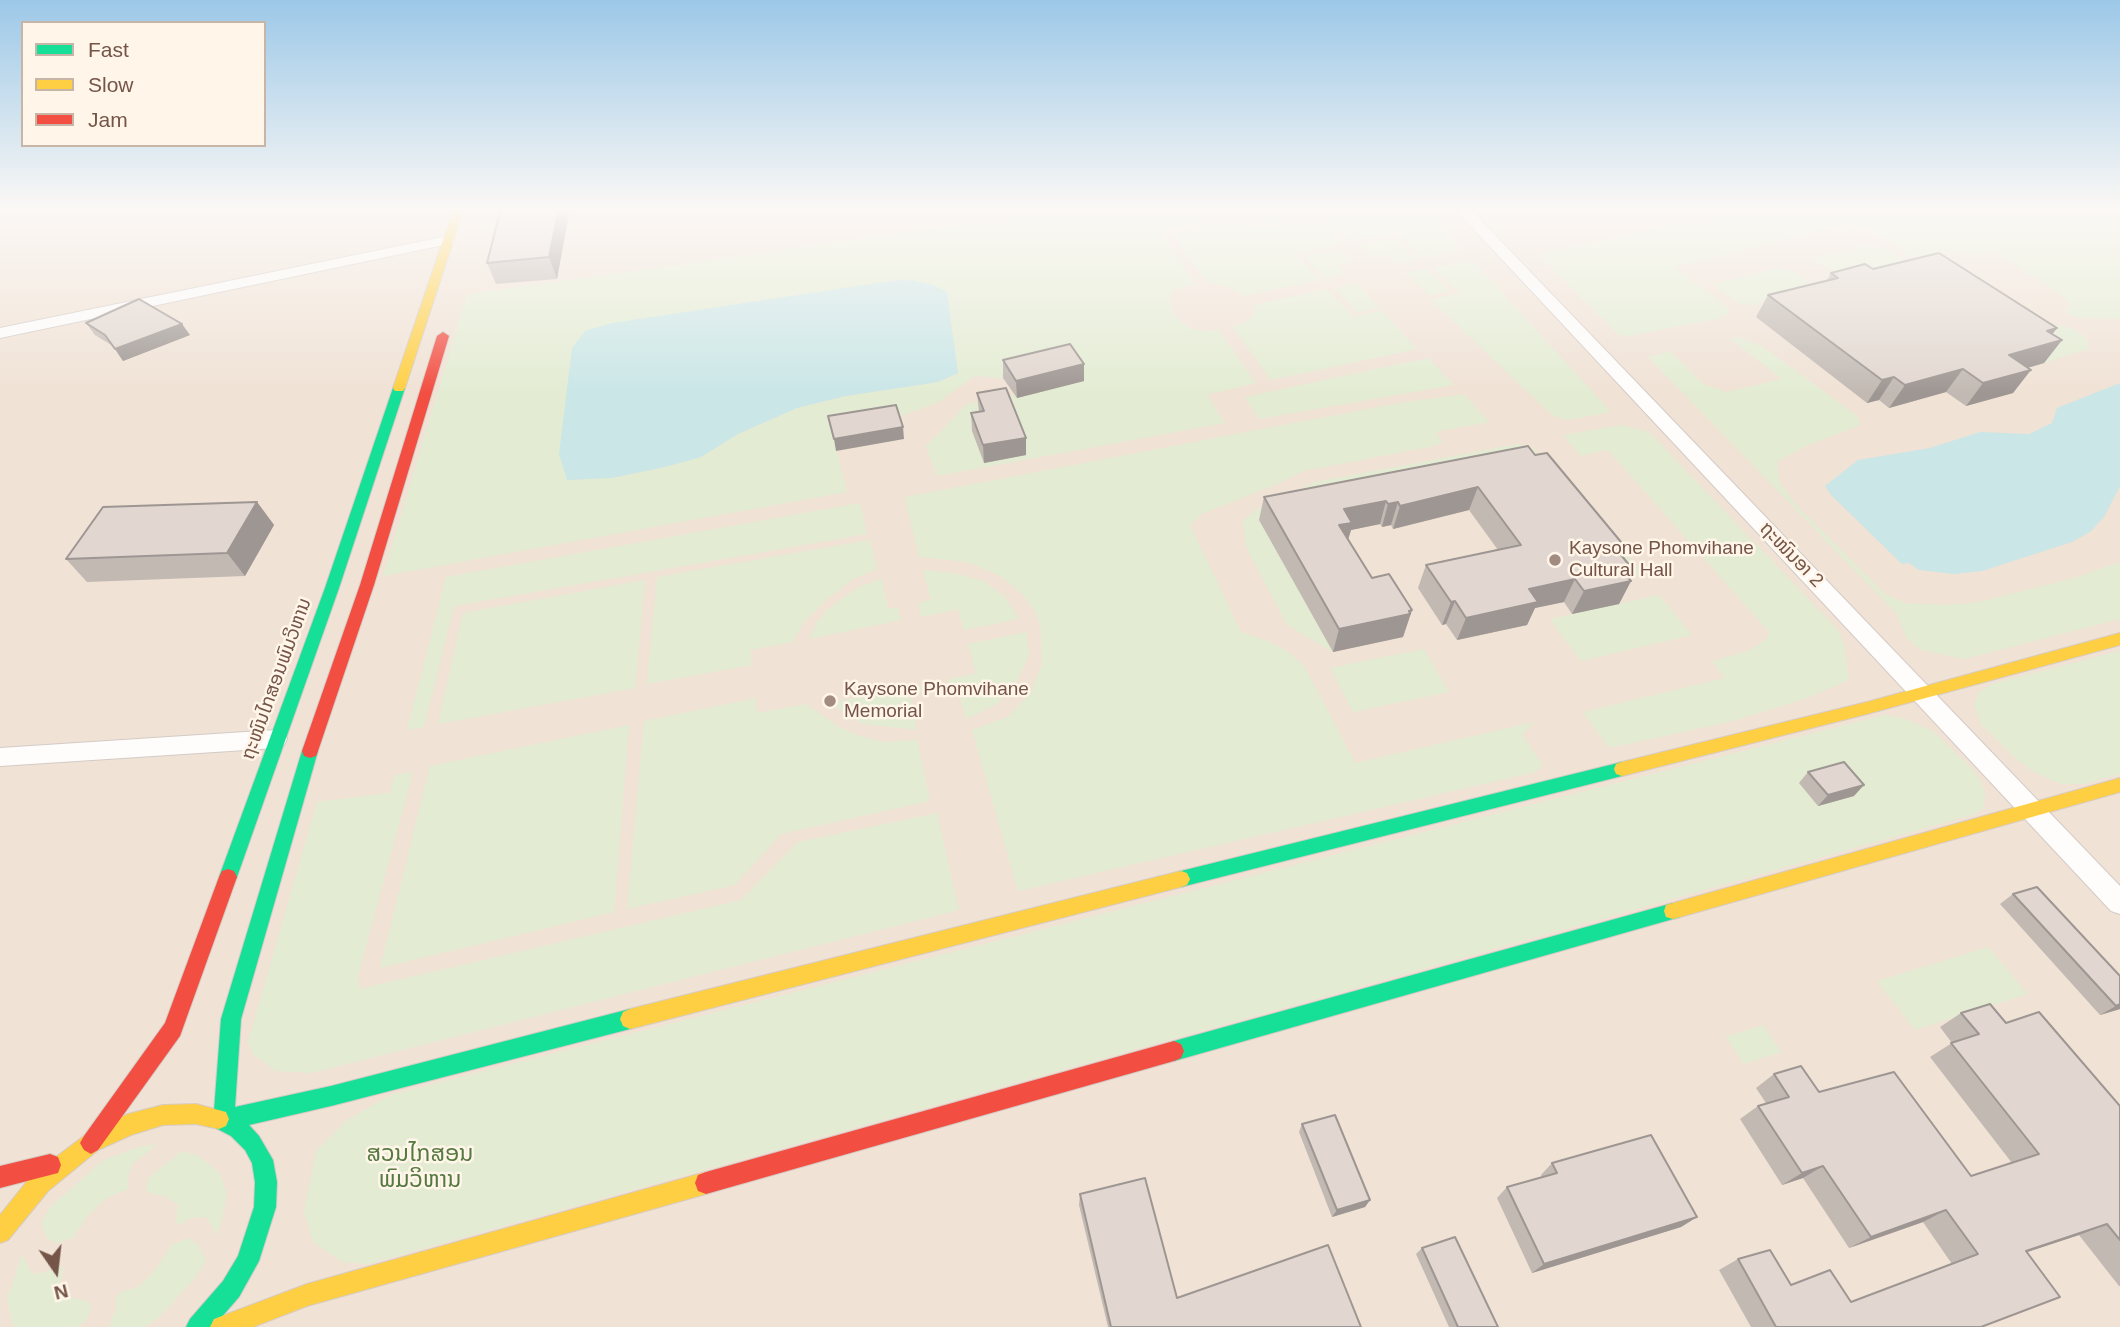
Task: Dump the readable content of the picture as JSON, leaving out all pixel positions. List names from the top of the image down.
{
  "streets": {
    "main road": ["ຖະໜົນໄກສອນພົມວິຫານ"],
    "street": ["ຖະໜົນອາ 2"]
  },
  "parks": ["ສວນໄກສອນ ພົມວິຫານ"],
  "places": ["Kaysone Phomvihane Cultural Hall", "Kaysone Phomvihane Memorial"],
  "legend": ["Fast", "Slow", "Jam"],
  "north": "bottom"
}
